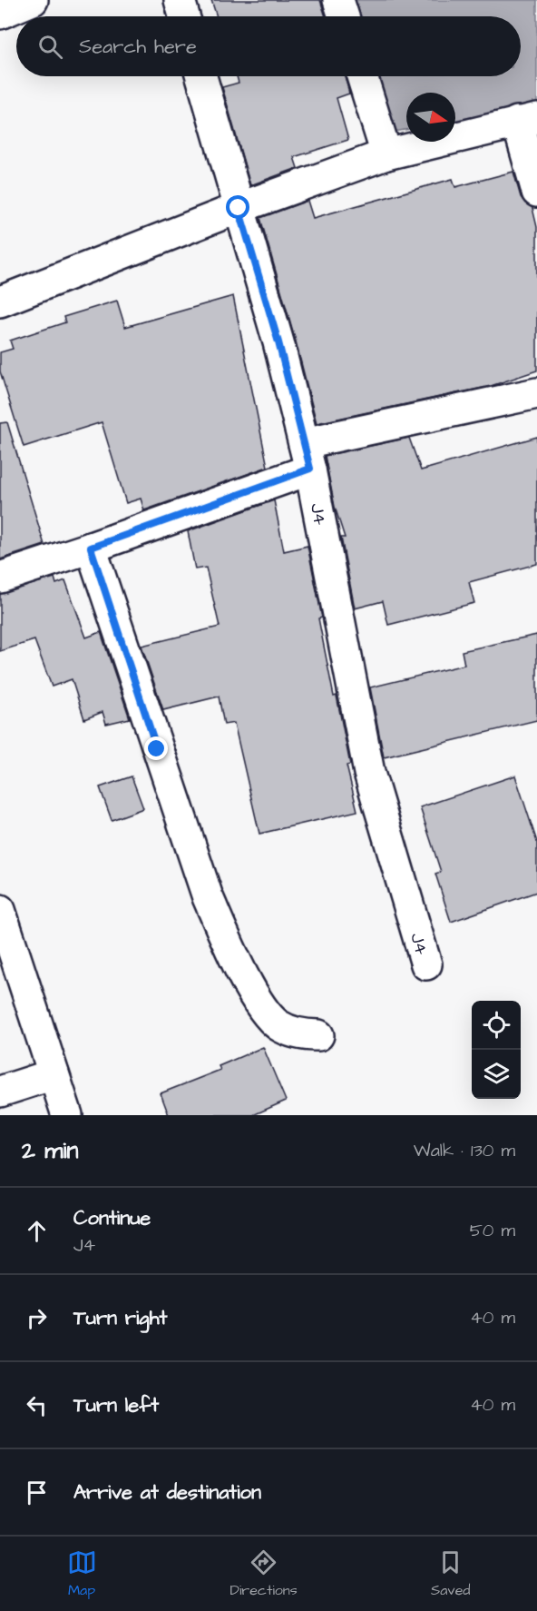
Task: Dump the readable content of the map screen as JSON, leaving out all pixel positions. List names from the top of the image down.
{
  "streets": {
    "street": ["J4"]
  },
  "north": "right",
  "page": {
    "search": "Search here",
    "heading": ["2 min", "Walk · 130 m"],
    "list": [
      ["Continue", "J4", "50 m"],
      ["Turn right", "40 m"],
      ["Turn left", "40 m"],
      "Arrive at destination"
    ],
    "nav": ["Map", "Directions", "Saved"]
  }
}
